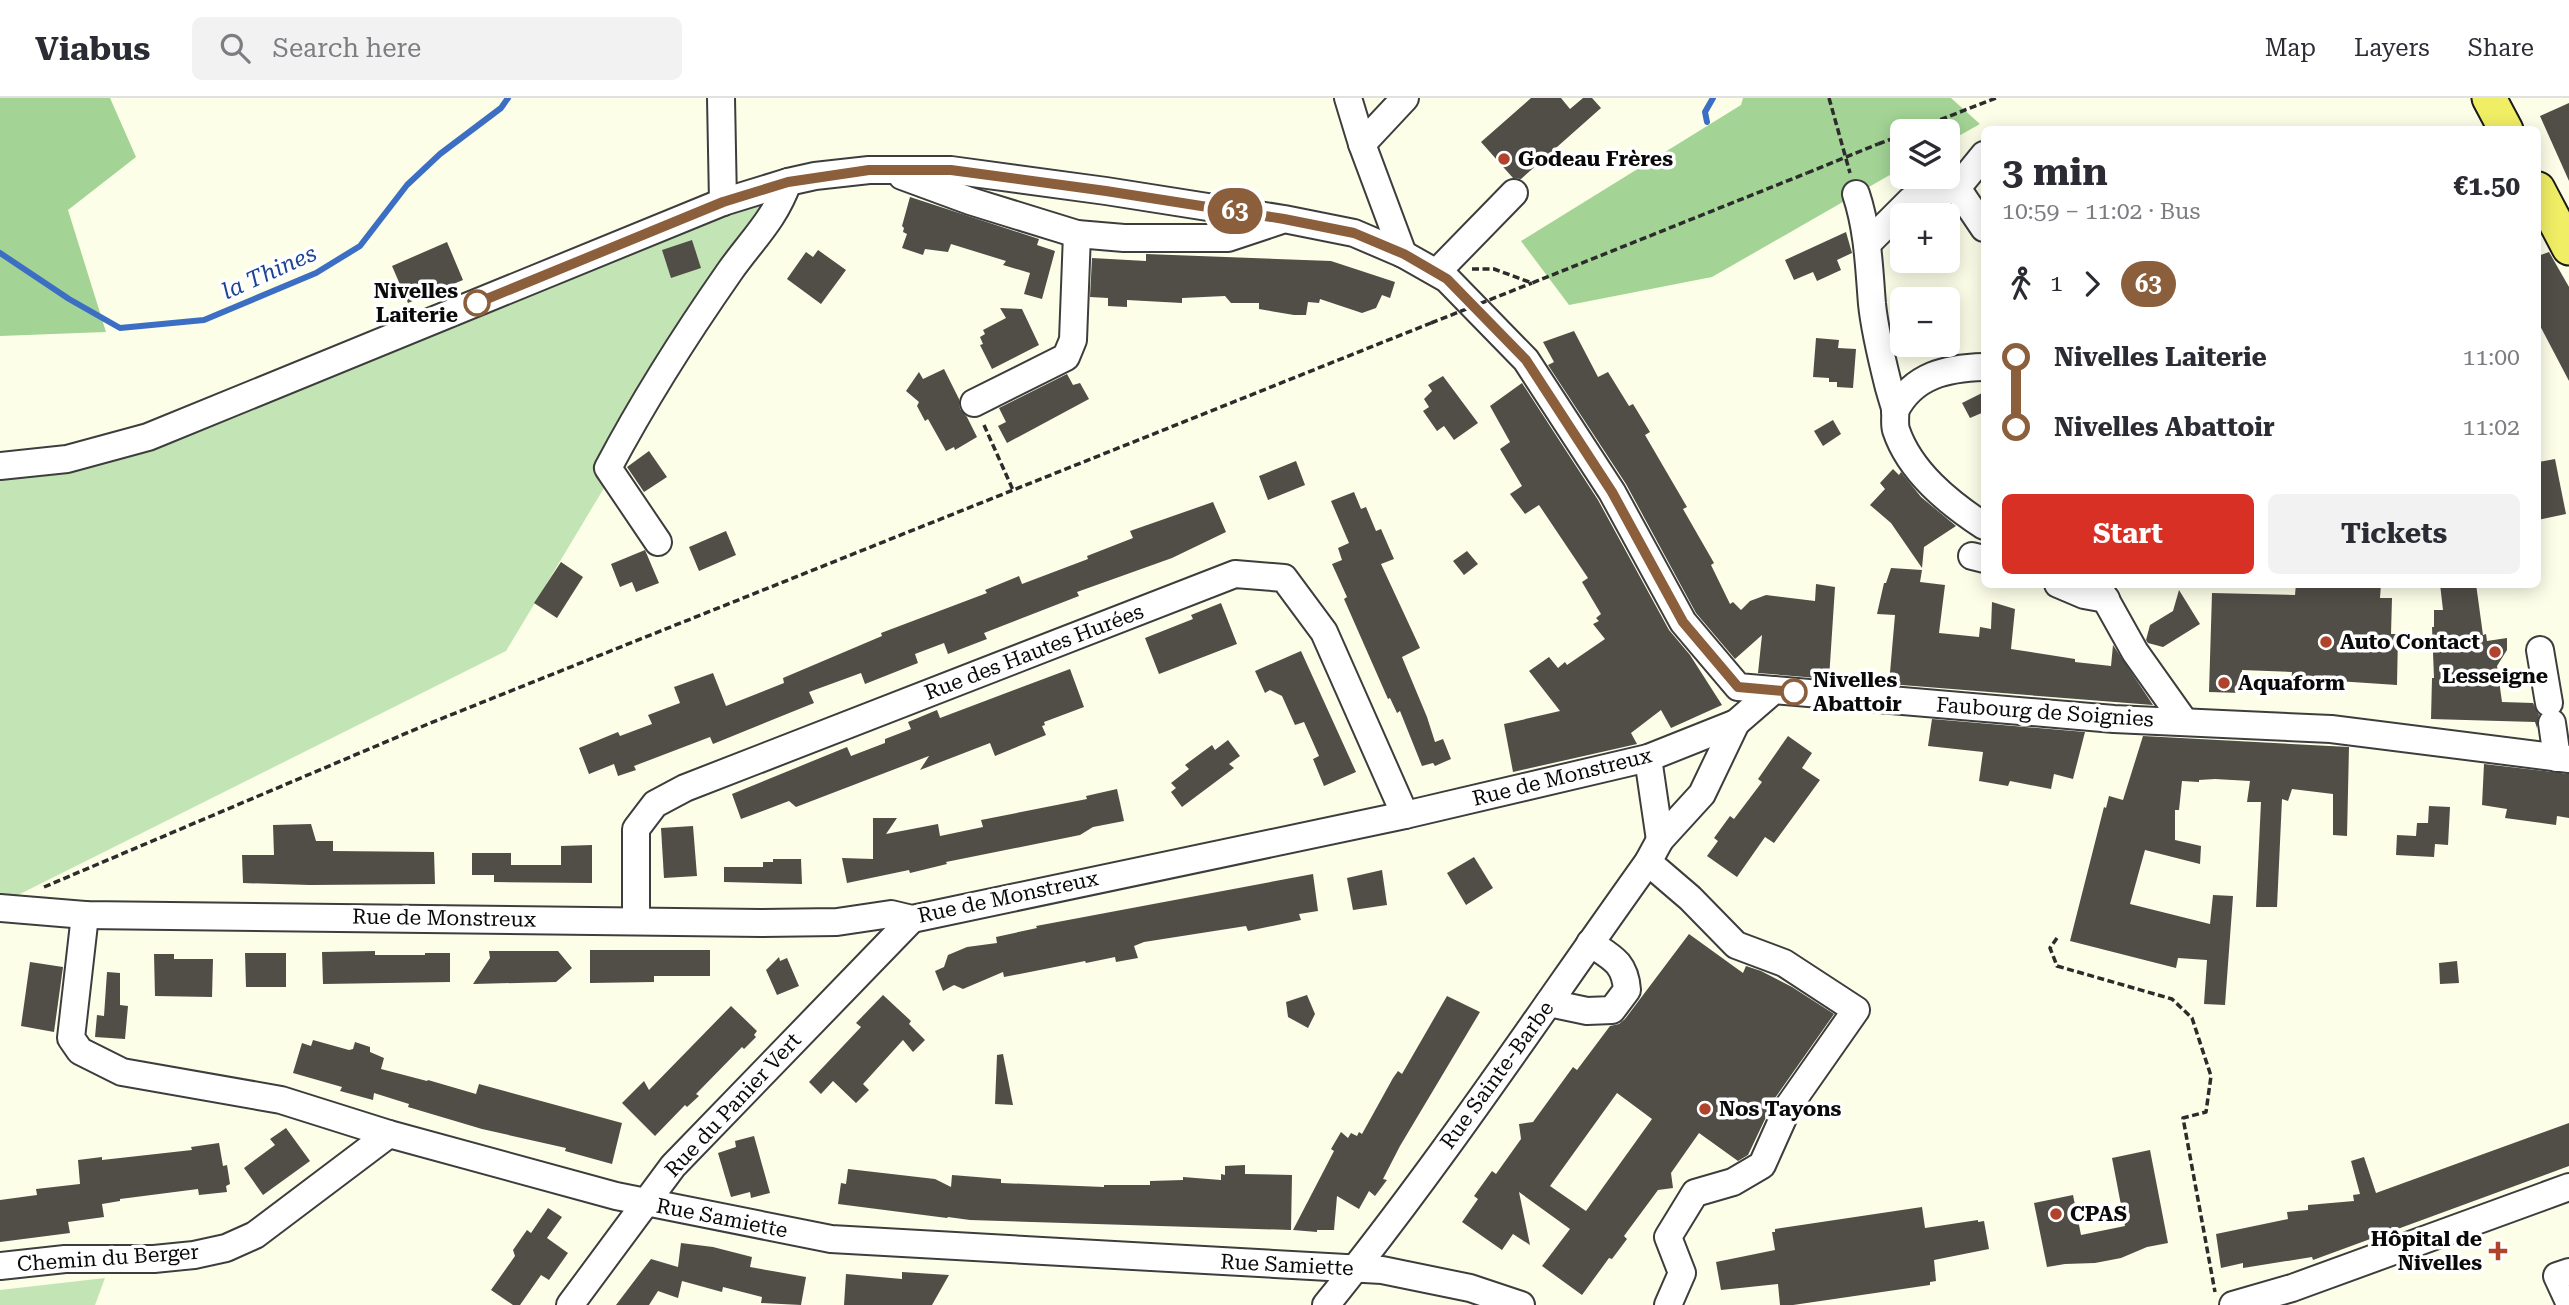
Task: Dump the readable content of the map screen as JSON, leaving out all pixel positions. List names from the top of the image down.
{
  "streets": {
    "street": [
      "Rue des Hautes Hurées",
      "Faubourg de Soignies",
      "Rue de Monstreux",
      "Rue Sainte-Barbe",
      "Rue du Panier Vert",
      "Rue Samiette",
      "Chemin du Berger"
    ]
  },
  "crossings": [
    ["Rue des Hautes Hurées", "Rue de Monstreux"],
    ["Faubourg de Soignies", "Rue de Monstreux"],
    ["Rue de Monstreux", "Rue Sainte-Barbe"],
    ["Rue de Monstreux", "Rue du Panier Vert"],
    ["Rue de Monstreux", "Rue Samiette"],
    ["Rue Sainte-Barbe", "Rue Samiette"],
    ["Rue du Panier Vert", "Rue Samiette"],
    ["Rue Samiette", "Chemin du Berger"]
  ],
  "water": ["la Thines"],
  "places": {
    "other": [
      "Godeau Frères",
      "Nivelles Laiterie",
      "Auto Contact",
      "Lesseigne",
      "Aquaform",
      "Nivelles Abattoir",
      "Nos Tayons",
      "CPAS"
    ],
    "health": ["Hôpital de Nivelles"]
  },
  "lines": ["bus line 63"],
  "page": {
    "header": "Viabus",
    "search": "Search here",
    "nav": ["Map", "Layers", "Share"],
    "on_map": "63",
    "map_buttons": ["+", "−"],
    "heading": ["3 min", "10:59 – 11:02 · Bus", "€1.50"],
    "legs": ["1", "63"],
    "list": [
      {
        "name": "Nivelles Laiterie",
        "value": "11:00"
      },
      {
        "name": "Nivelles Abattoir",
        "value": "11:02"
      }
    ],
    "buttons": ["Start", "Tickets"]
  }
}
